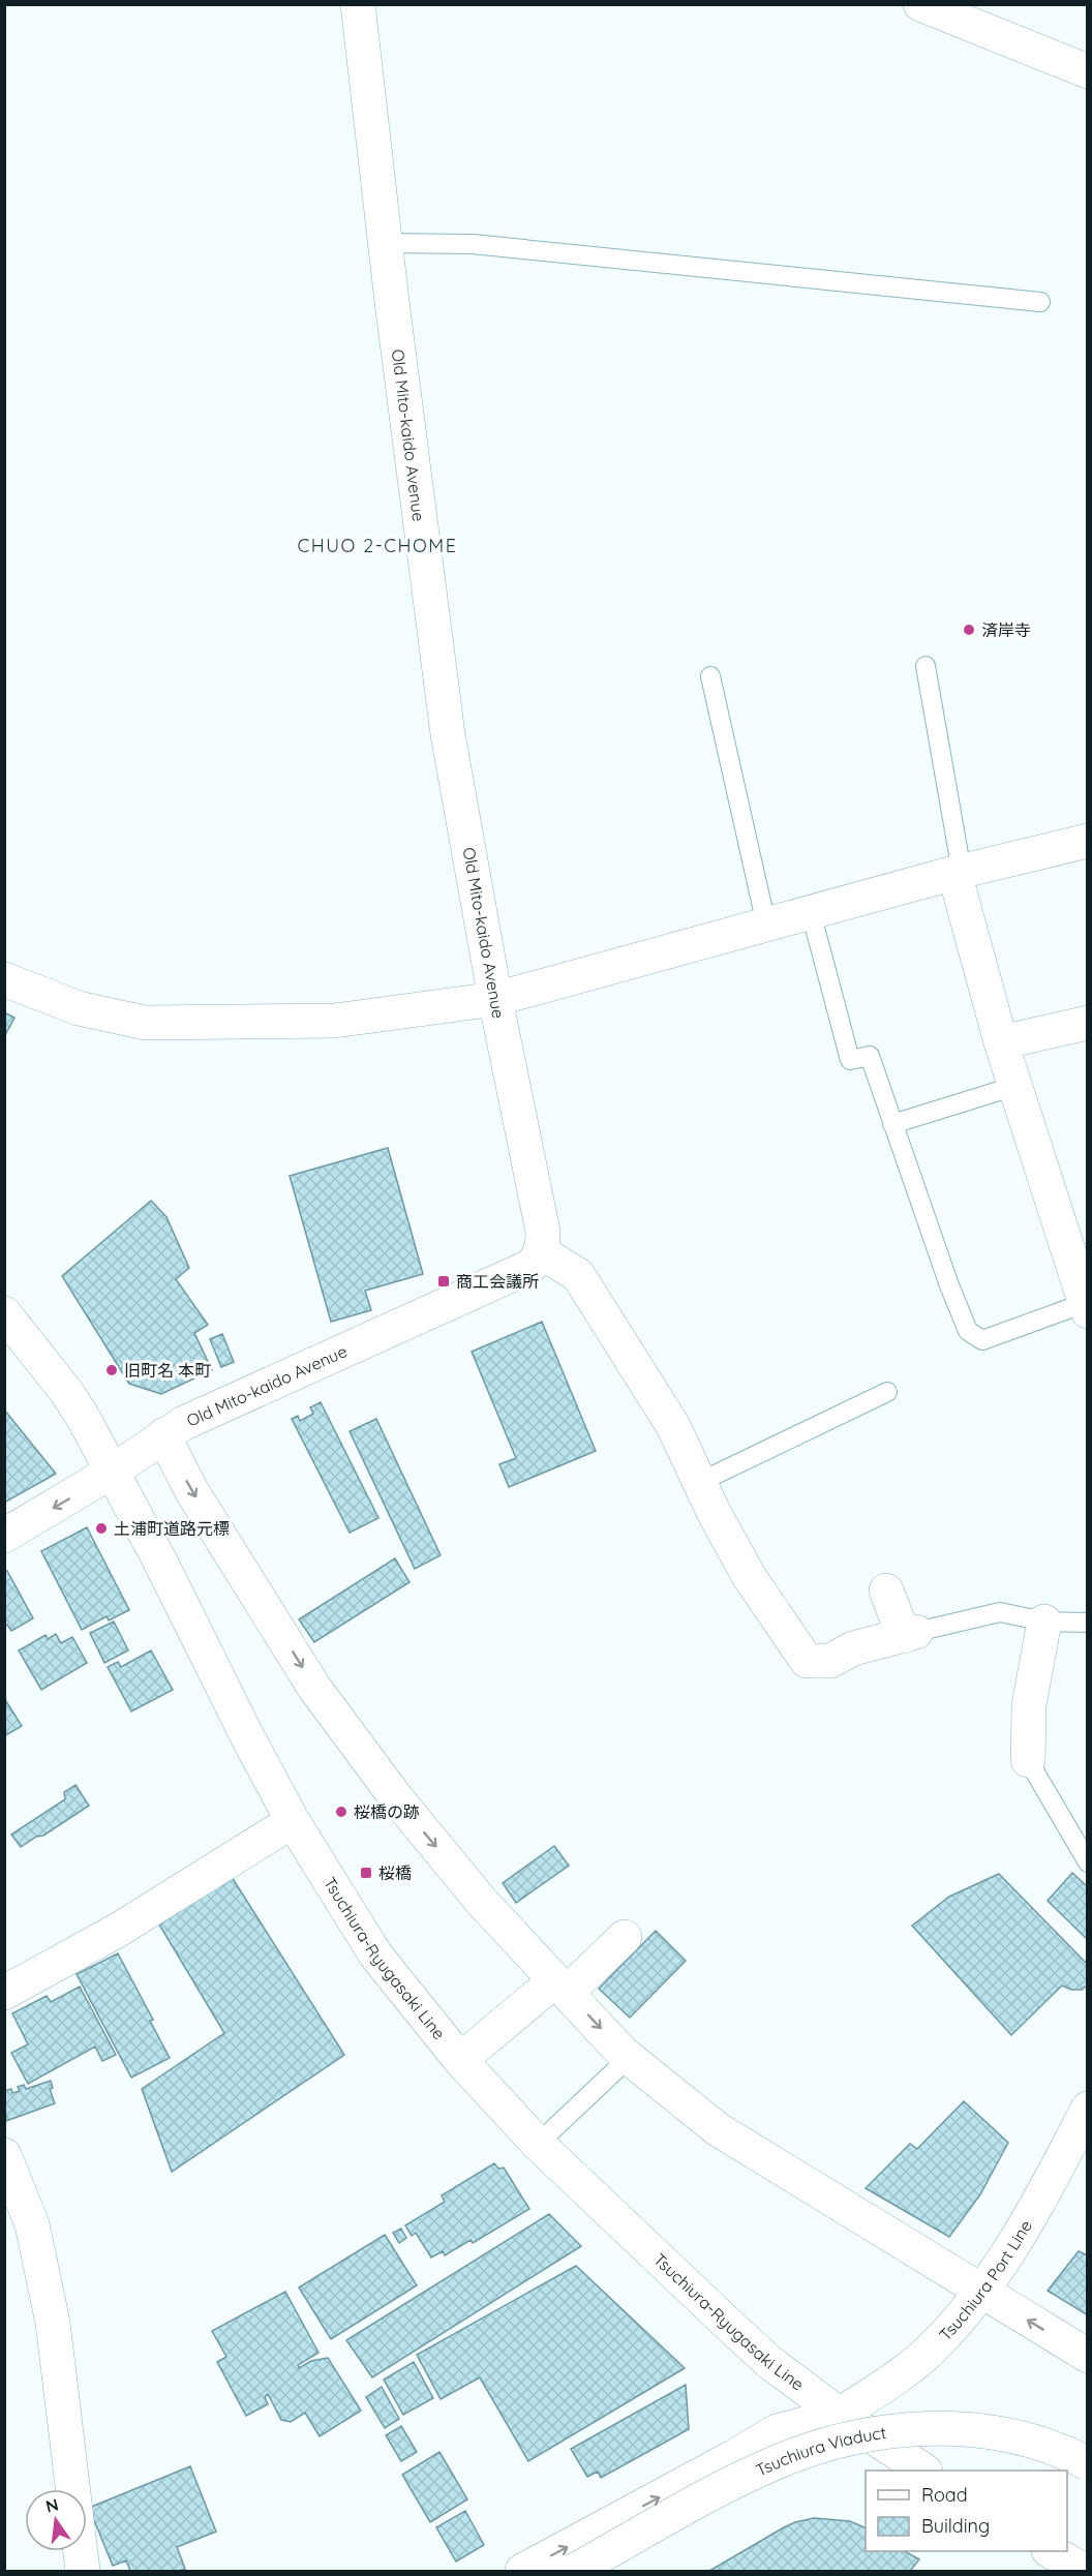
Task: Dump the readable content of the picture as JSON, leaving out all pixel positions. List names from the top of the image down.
{
  "streets": {
    "street": [
      "Old Mito-kaido Avenue",
      "Tsuchiura-Ryugasaki Line",
      "Tsuchiura Port Line",
      "Tsuchiura Viaduct"
    ]
  },
  "crossings": [
    ["Old Mito-kaido Avenue", "Tsuchiura-Ryugasaki Line"],
    ["Tsuchiura-Ryugasaki Line", "Tsuchiura Port Line"]
  ],
  "districts": ["CHUO 2-CHOME"],
  "places": {
    "other": [
      "済岸寺",
      "旧町名 本町",
      "土浦町道路元標",
      "桜橋の跡"
    ],
    "transit": ["商工会議所", "桜橋"]
  },
  "legend": ["Road", "Building"],
  "north": "top"
}
